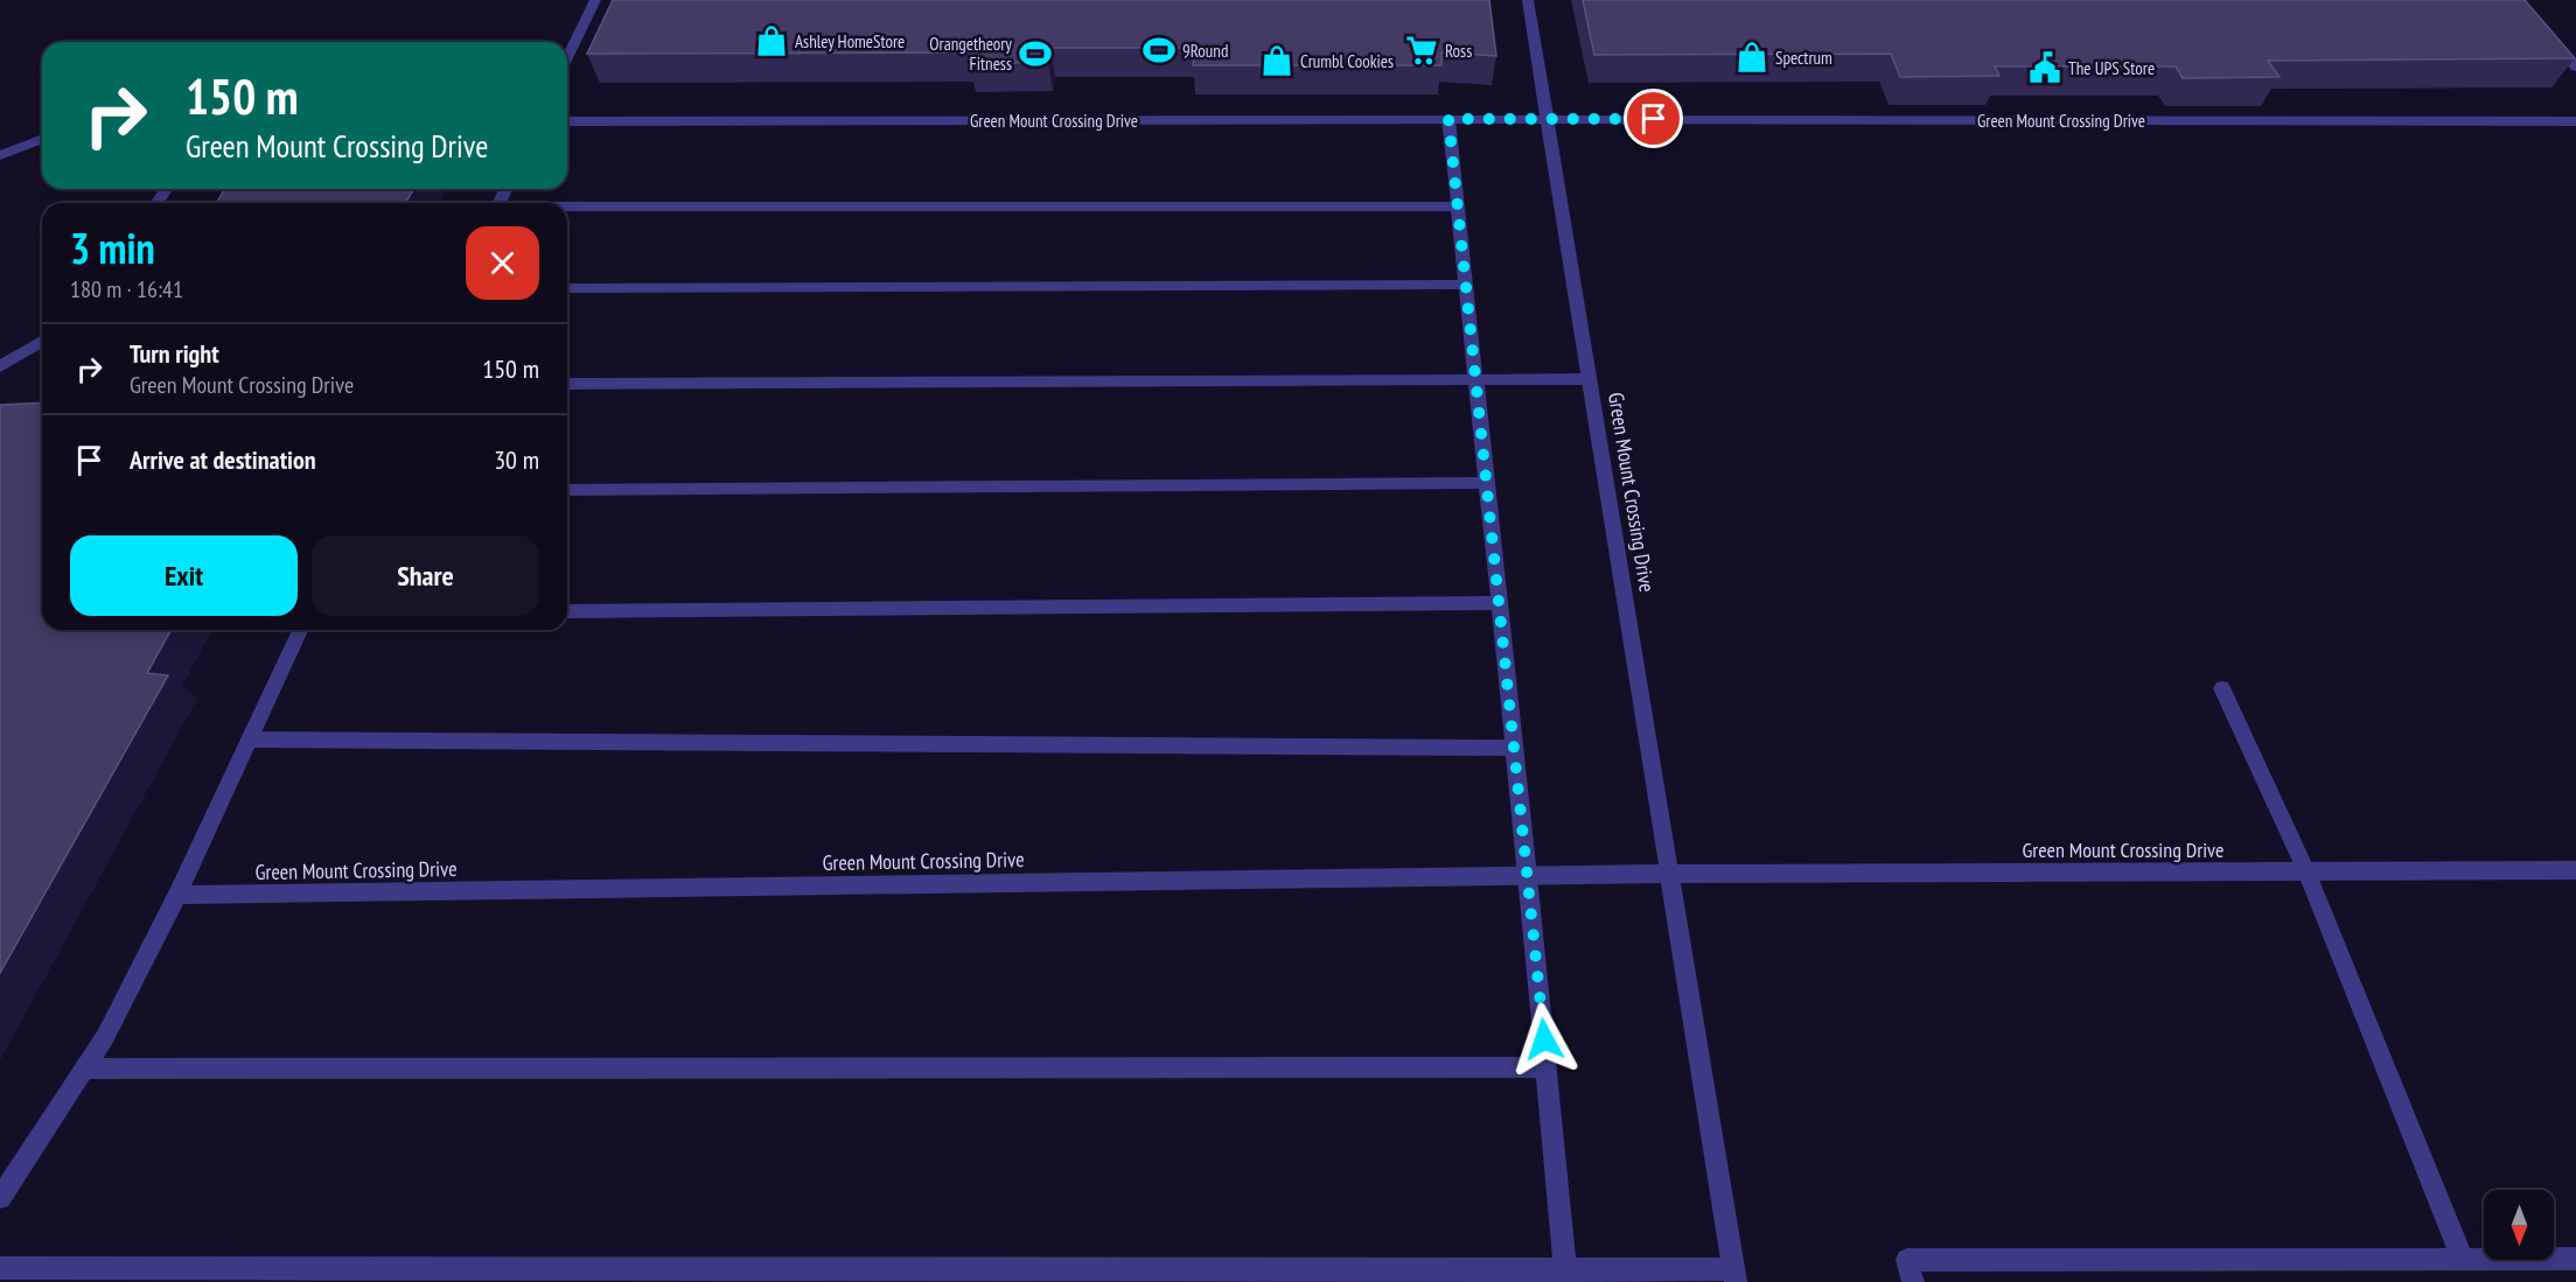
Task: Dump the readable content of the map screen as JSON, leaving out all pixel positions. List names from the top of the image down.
{
  "streets": {
    "street": ["Green Mount Crossing Drive"]
  },
  "places": {
    "shop": ["Ashley HomeStore", "Spectrum", "Crumbl Cookies"],
    "sports": ["9Round", "Orangetheory Fitness"],
    "supermarket": ["Ross"],
    "public building": ["The UPS Store"]
  },
  "north": "bottom",
  "page": {
    "turn": ["150 m", "Green Mount Crossing Drive"],
    "heading": ["3 min", "180 m · 16:41"],
    "list": [
      {
        "name": "Turn right",
        "note": "Green Mount Crossing Drive",
        "value": "150 m"
      },
      {
        "name": "Arrive at destination",
        "value": "30 m"
      }
    ],
    "buttons": ["Exit", "Share"]
  }
}
